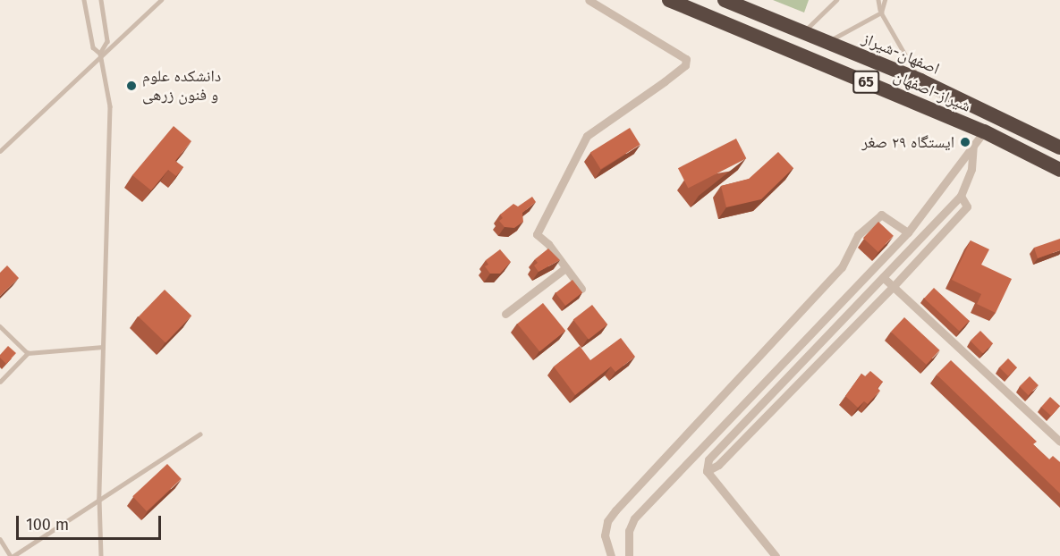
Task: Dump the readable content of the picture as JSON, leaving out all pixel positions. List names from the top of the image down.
{
  "streets": {
    "highway": ["اصفهان-شیراز", "65", "شیراز-اصفهان"]
  },
  "places": ["دانشکده علوم و فنون زرهی", "ایستگاه ۲۹ صغر"],
  "scale_bar": "100 m"
}
